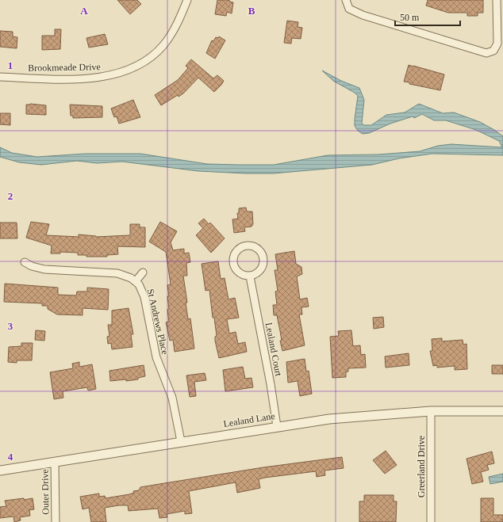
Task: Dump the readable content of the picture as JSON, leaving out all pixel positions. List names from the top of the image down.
{
  "streets": {
    "street": [
      "Brookmeade Drive",
      "St Andrews Place",
      "Lealand Court",
      "Lealand Lane",
      "Greerland Drive",
      "Outer Drive"
    ]
  },
  "crossings": [
    ["St Andrews Place", "Lealand Lane"],
    ["Lealand Court", "Lealand Lane"],
    ["Lealand Lane", "Greerland Drive"],
    ["Lealand Lane", "Outer Drive"]
  ],
  "scale_bar": "50 m",
  "grid": {
    "columns": ["A", "B"],
    "rows": [
      "1",
      "2",
      "3",
      "4"
    ]
  }
}
